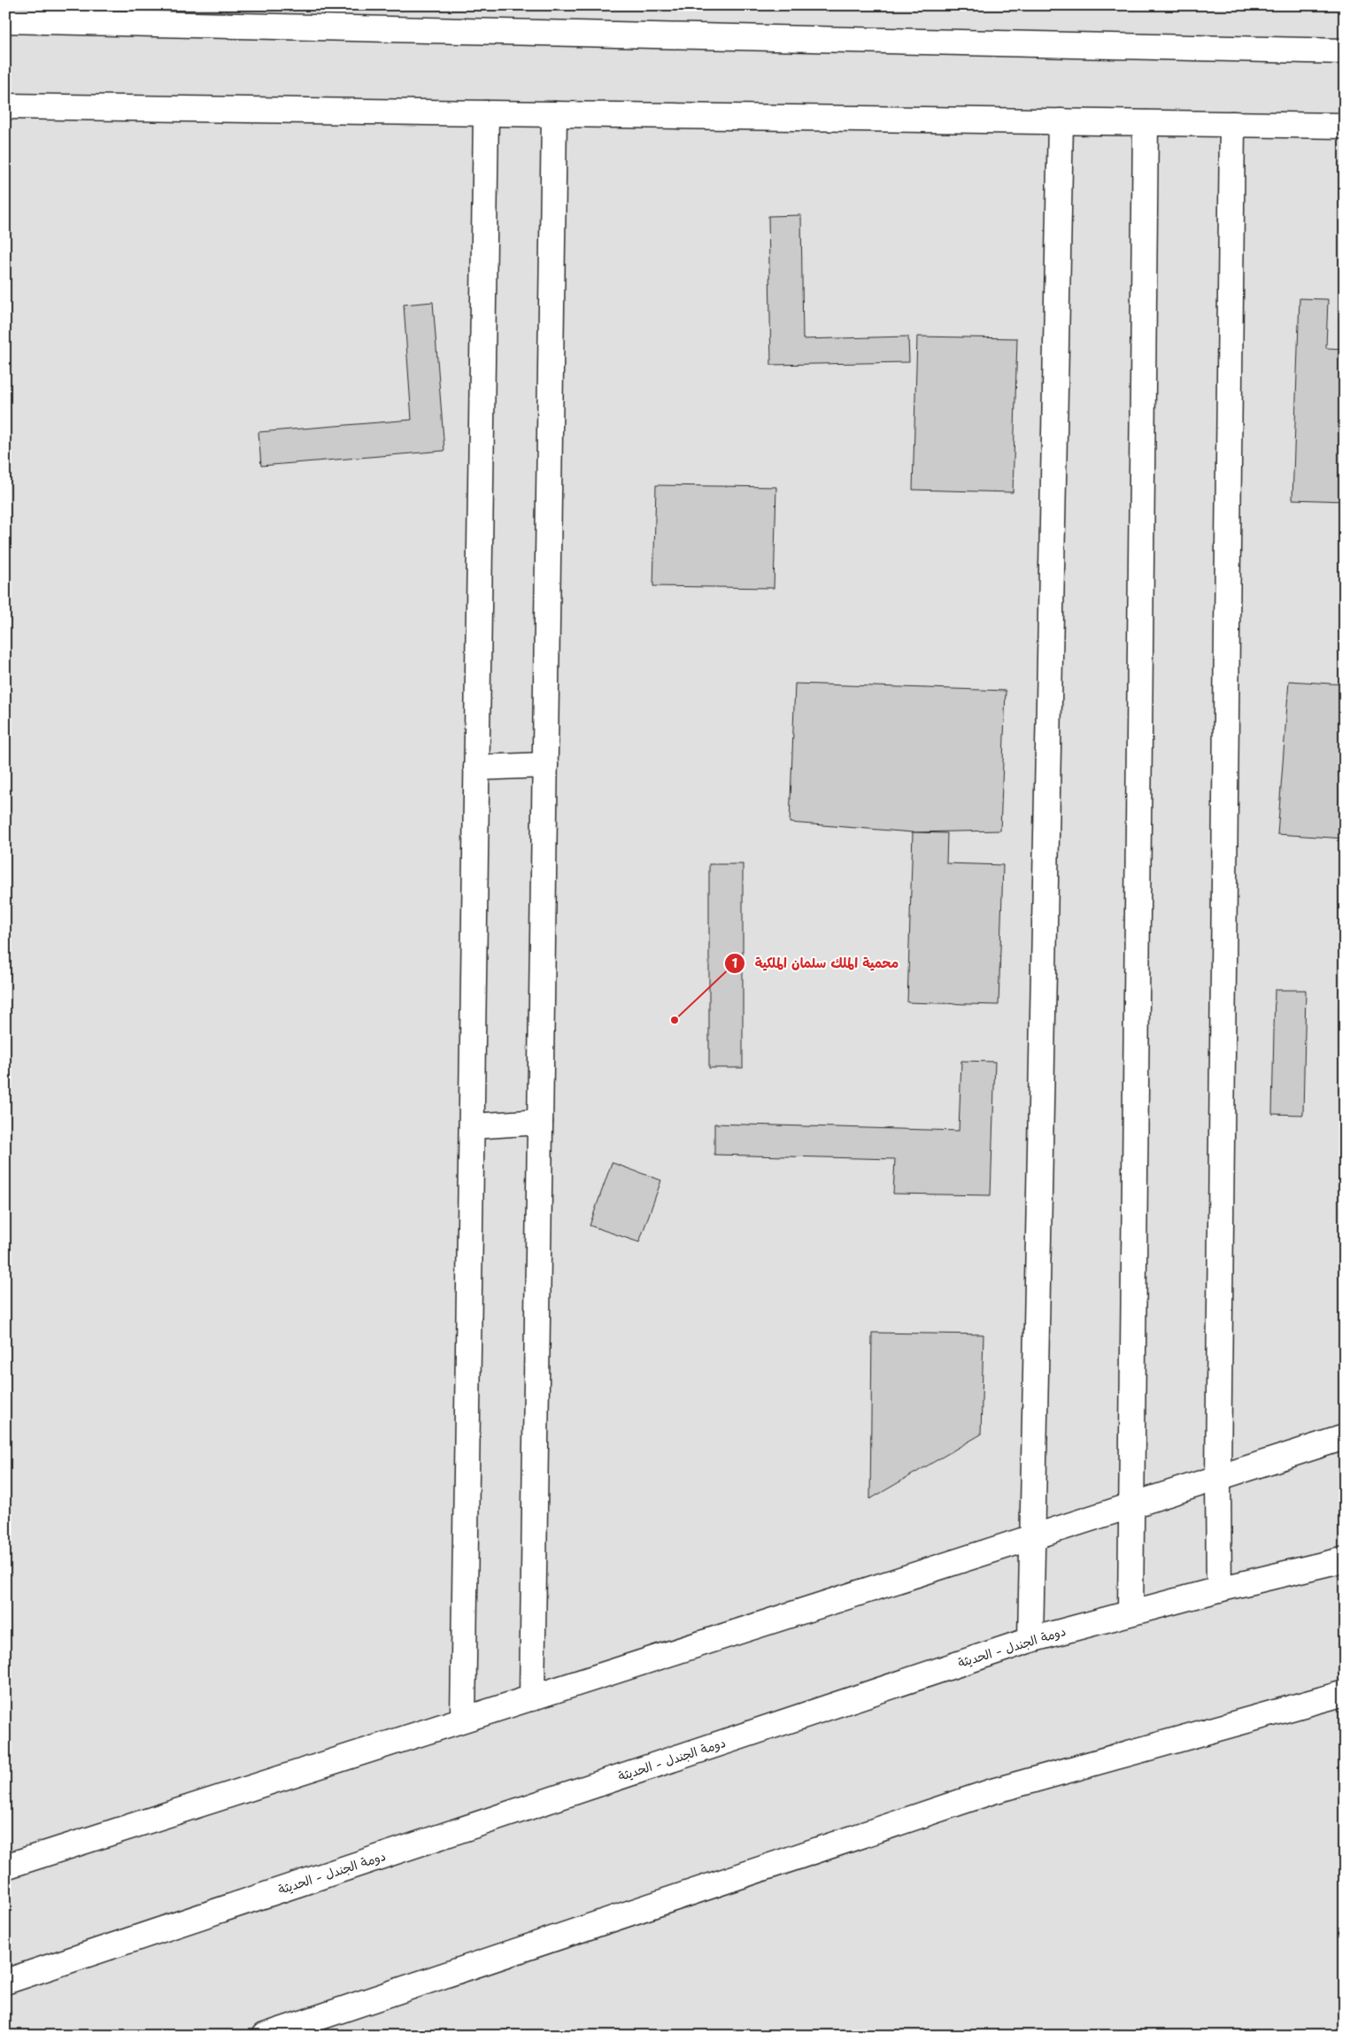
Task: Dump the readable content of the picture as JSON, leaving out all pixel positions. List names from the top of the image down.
{
  "streets": {
    "main road": ["دومة الجندل - الحديثة"]
  },
  "places": ["محمية الملك سلمان الملكية"]
}
